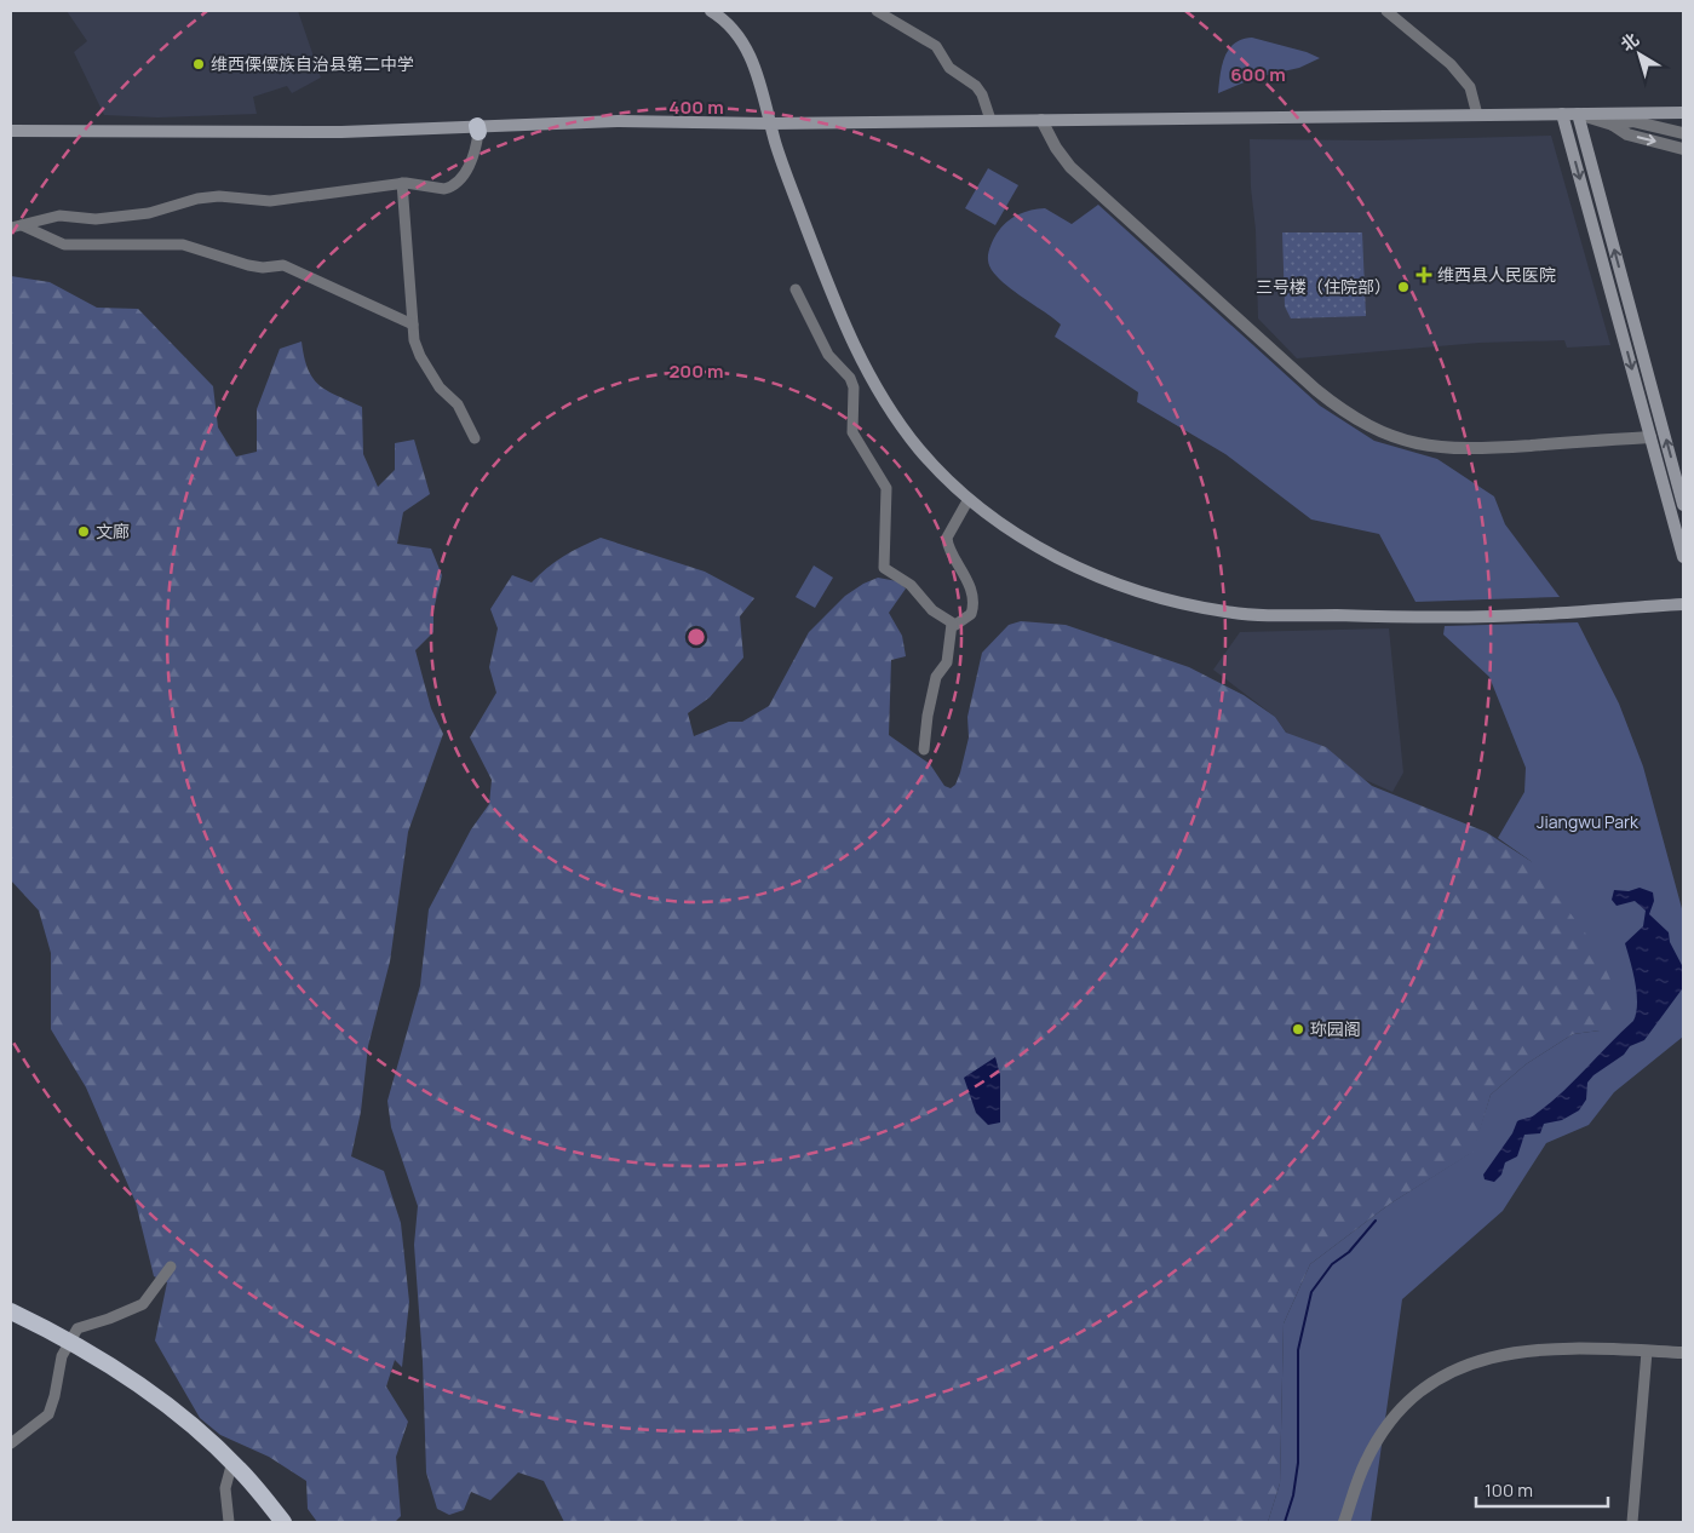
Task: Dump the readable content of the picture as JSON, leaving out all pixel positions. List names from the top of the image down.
{
  "parks": ["Jiangwu Park"],
  "places": {
    "other": [
      "维西傈僳族自治县第二中学",
      "三号楼（住院部）",
      "文廊",
      "珎园阁"
    ],
    "health": ["维西县人民医院"]
  },
  "scale_bar": "100 m",
  "north": "top left",
  "rings": ["600 m", "400 m", "200 m"]
}
